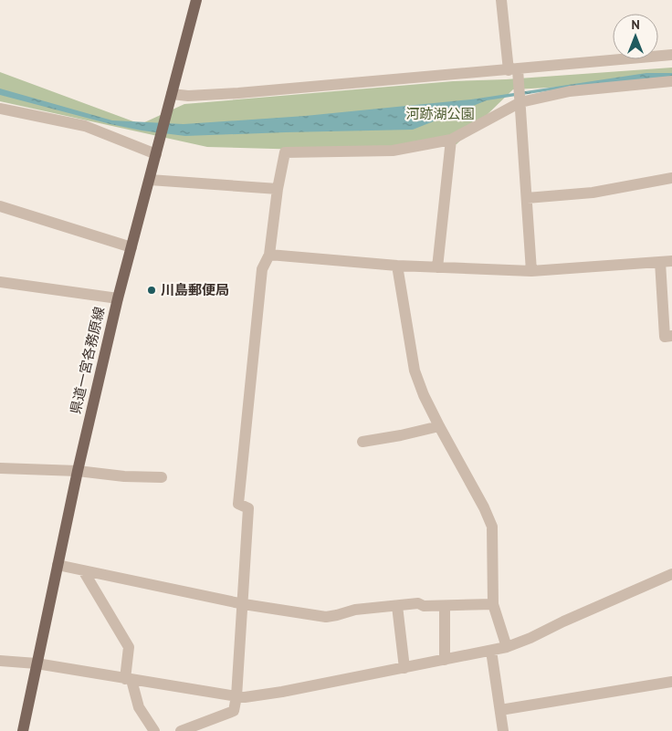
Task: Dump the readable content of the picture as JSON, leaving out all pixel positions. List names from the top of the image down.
{
  "streets": {
    "main road": ["県道一宮各務原線"]
  },
  "parks": ["河跡湖公園"],
  "places": ["川島郵便局"],
  "north": "top"
}
